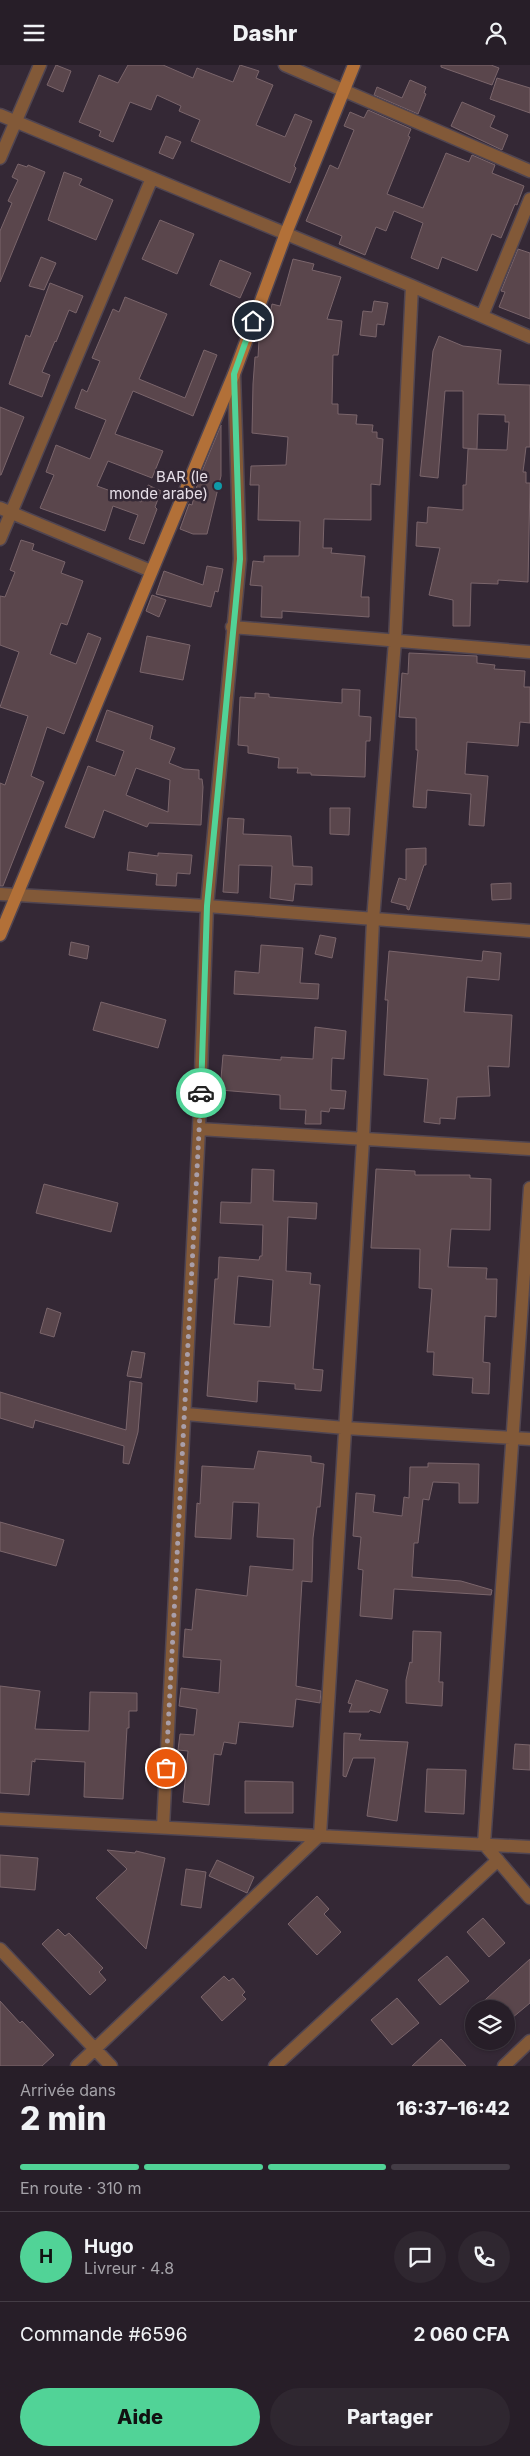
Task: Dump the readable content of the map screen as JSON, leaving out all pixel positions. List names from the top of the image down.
{
  "places": ["BAR (le monde arabe)"],
  "page": {
    "header": "Dashr",
    "heading": ["2 min", "Arrivée dans", "16:37–16:42"],
    "panel": [
      "Hugo",
      "Livreur · 4.8",
      "Commande #6596",
      "2 060 CFA"
    ],
    "bar": "En route · 310 m",
    "round": "H",
    "buttons": ["Aide", "Partager"]
  }
}
